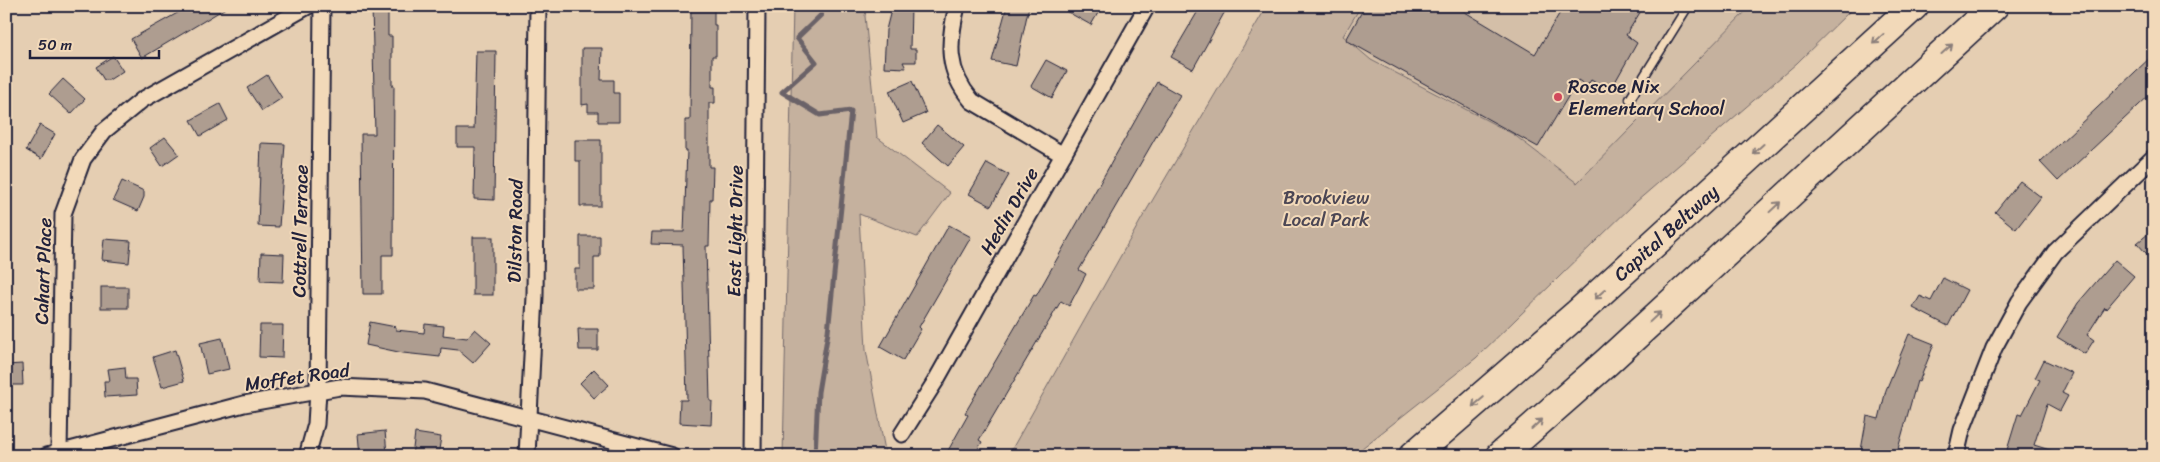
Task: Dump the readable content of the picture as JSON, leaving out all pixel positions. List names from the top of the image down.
{
  "streets": {
    "highway": ["Capital Beltway"],
    "street": [
      "Hedin Drive",
      "Cottrell Terrace",
      "Dilston Road",
      "East Light Drive",
      "Cahart Place",
      "Moffet Road"
    ]
  },
  "crossings": [
    ["Cottrell Terrace", "Moffet Road"],
    ["Dilston Road", "Moffet Road"],
    ["Cahart Place", "Moffet Road"]
  ],
  "parks": ["Brookview Local Park"],
  "places": ["Roscoe Nix Elementary School"],
  "scale_bar": "50 m"
}
